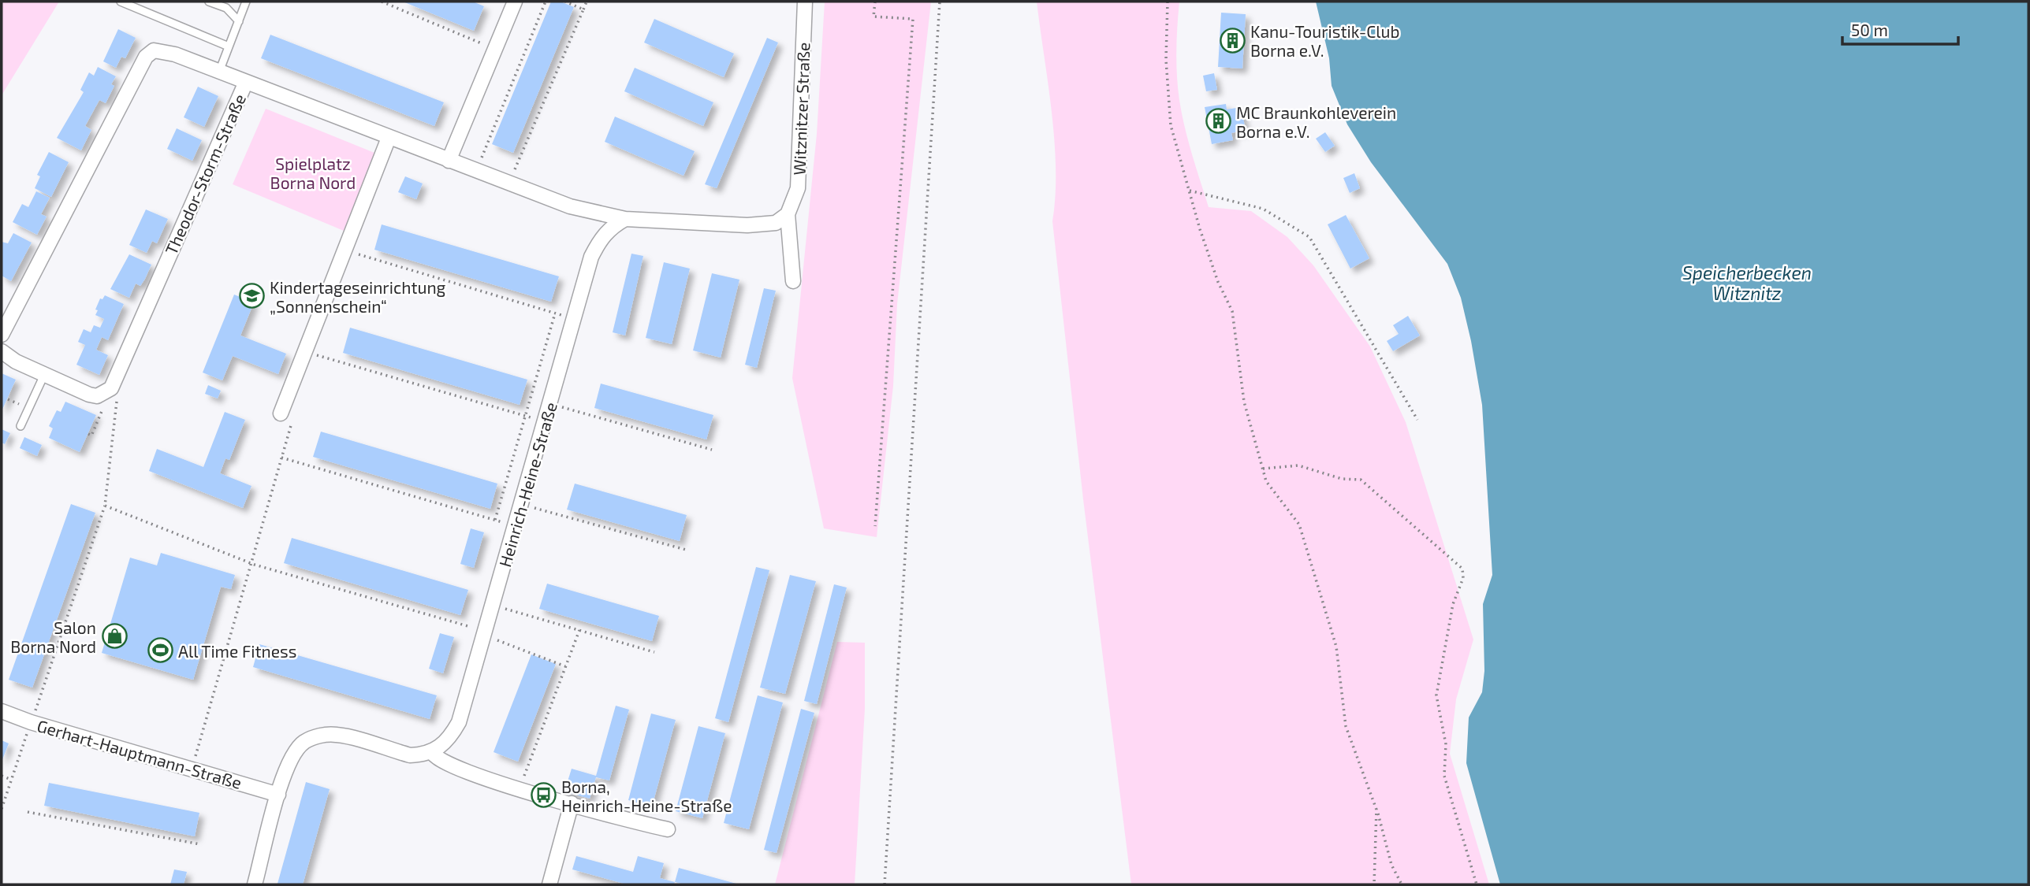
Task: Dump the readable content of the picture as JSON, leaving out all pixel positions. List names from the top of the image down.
{
  "streets": {
    "street": [
      "Witznitzer Straße",
      "Theodor-Storm-Straße",
      "Heinrich-Heine-Straße",
      "Gerhart-Hauptmann-Straße"
    ]
  },
  "water": ["Speicherbecken Witznitz"],
  "parks": ["Spielplatz Borna Nord"],
  "places": {
    "building": ["Kanu-Touristik-Club Borna e.V.", "MC Braunkohleverein Borna e.V."],
    "school or university": ["Kindertageseinrichtung „Sonnenschein“"],
    "shop": ["Salon Borna Nord"],
    "sports": ["All Time Fitness"],
    "bus stop": ["Borna, Heinrich-Heine-Straße"]
  },
  "scale_bar": "50 m"
}
